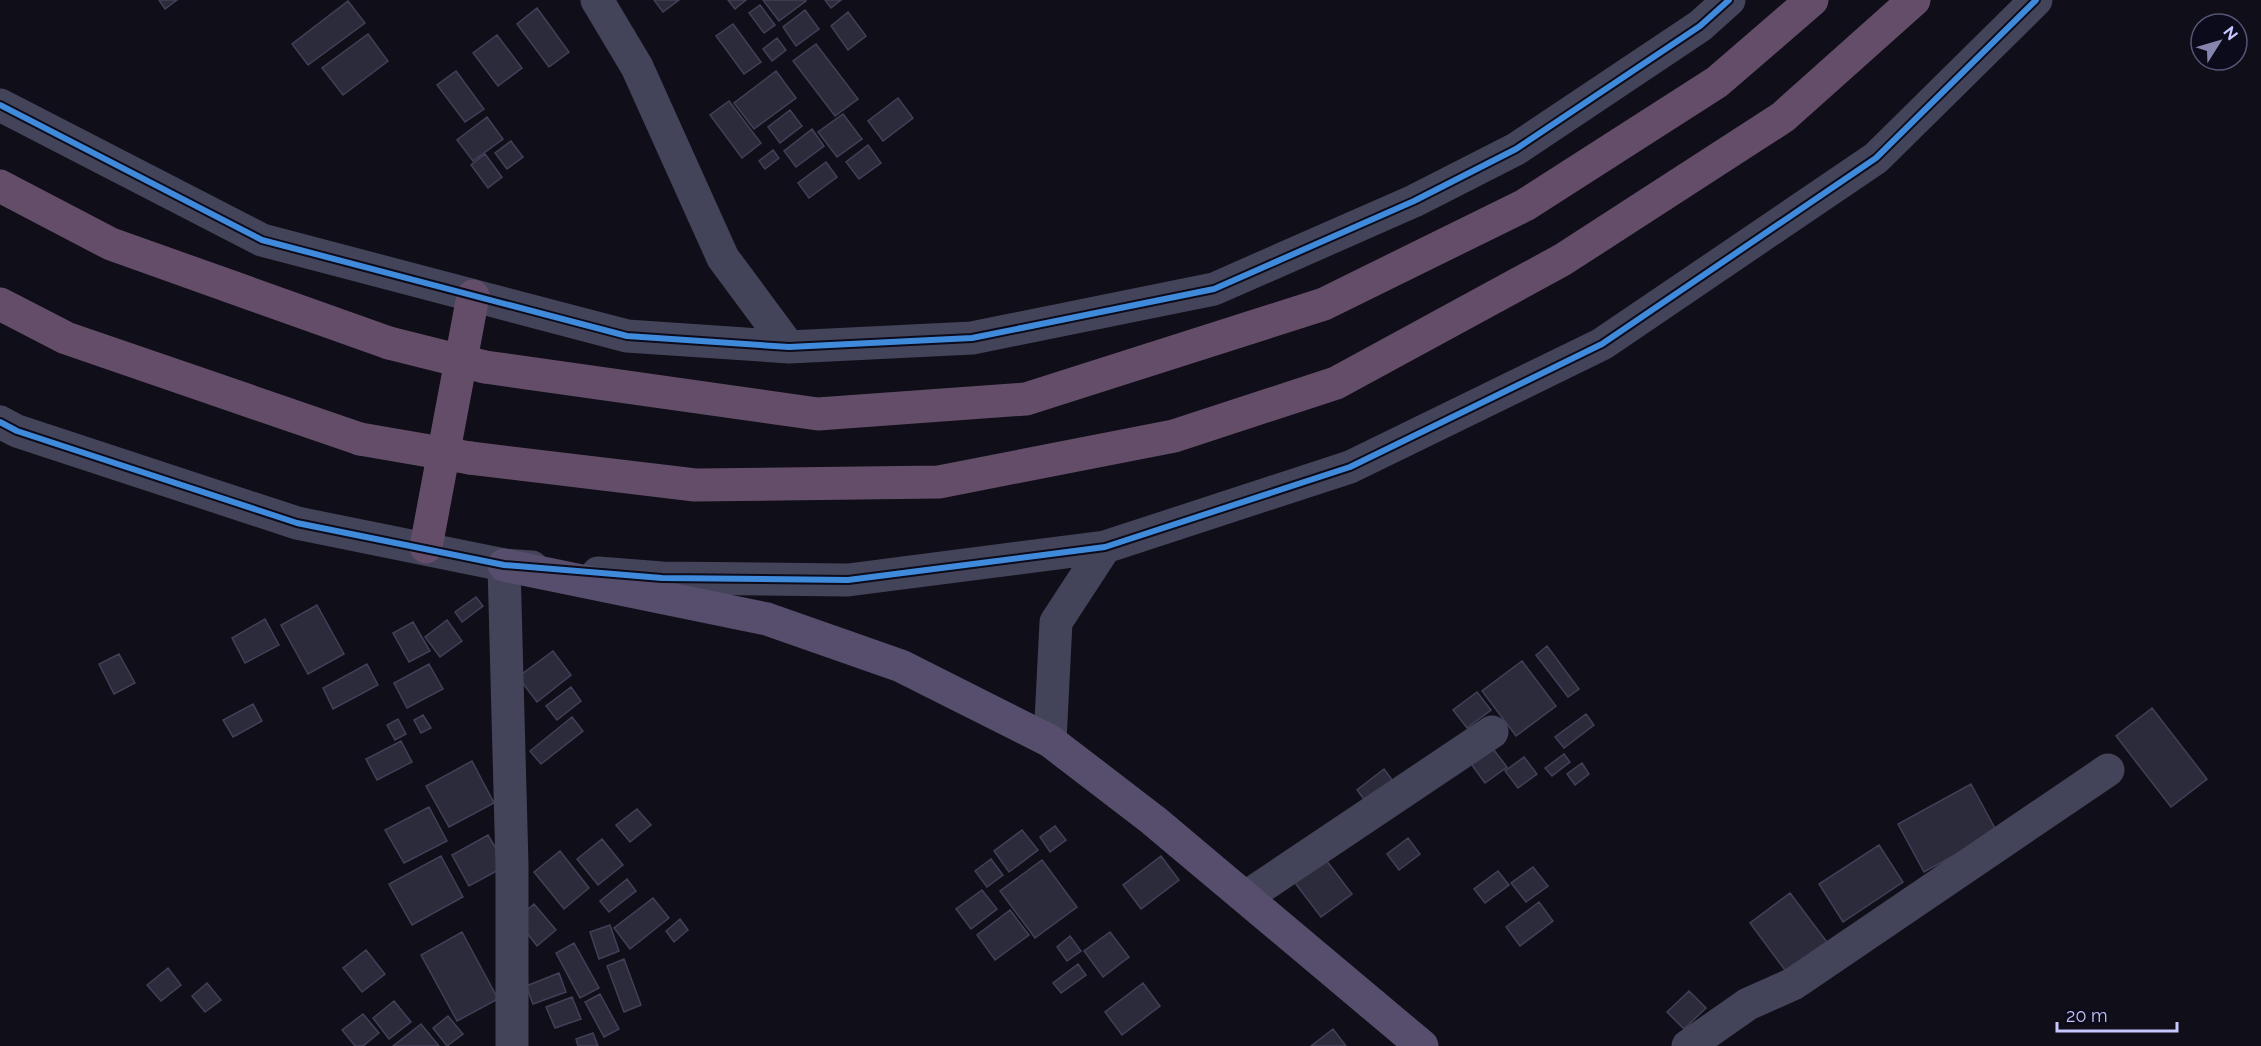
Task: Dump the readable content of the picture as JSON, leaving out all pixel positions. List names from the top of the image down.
{
  "scale_bar": "20 m",
  "north": "top right"
}
